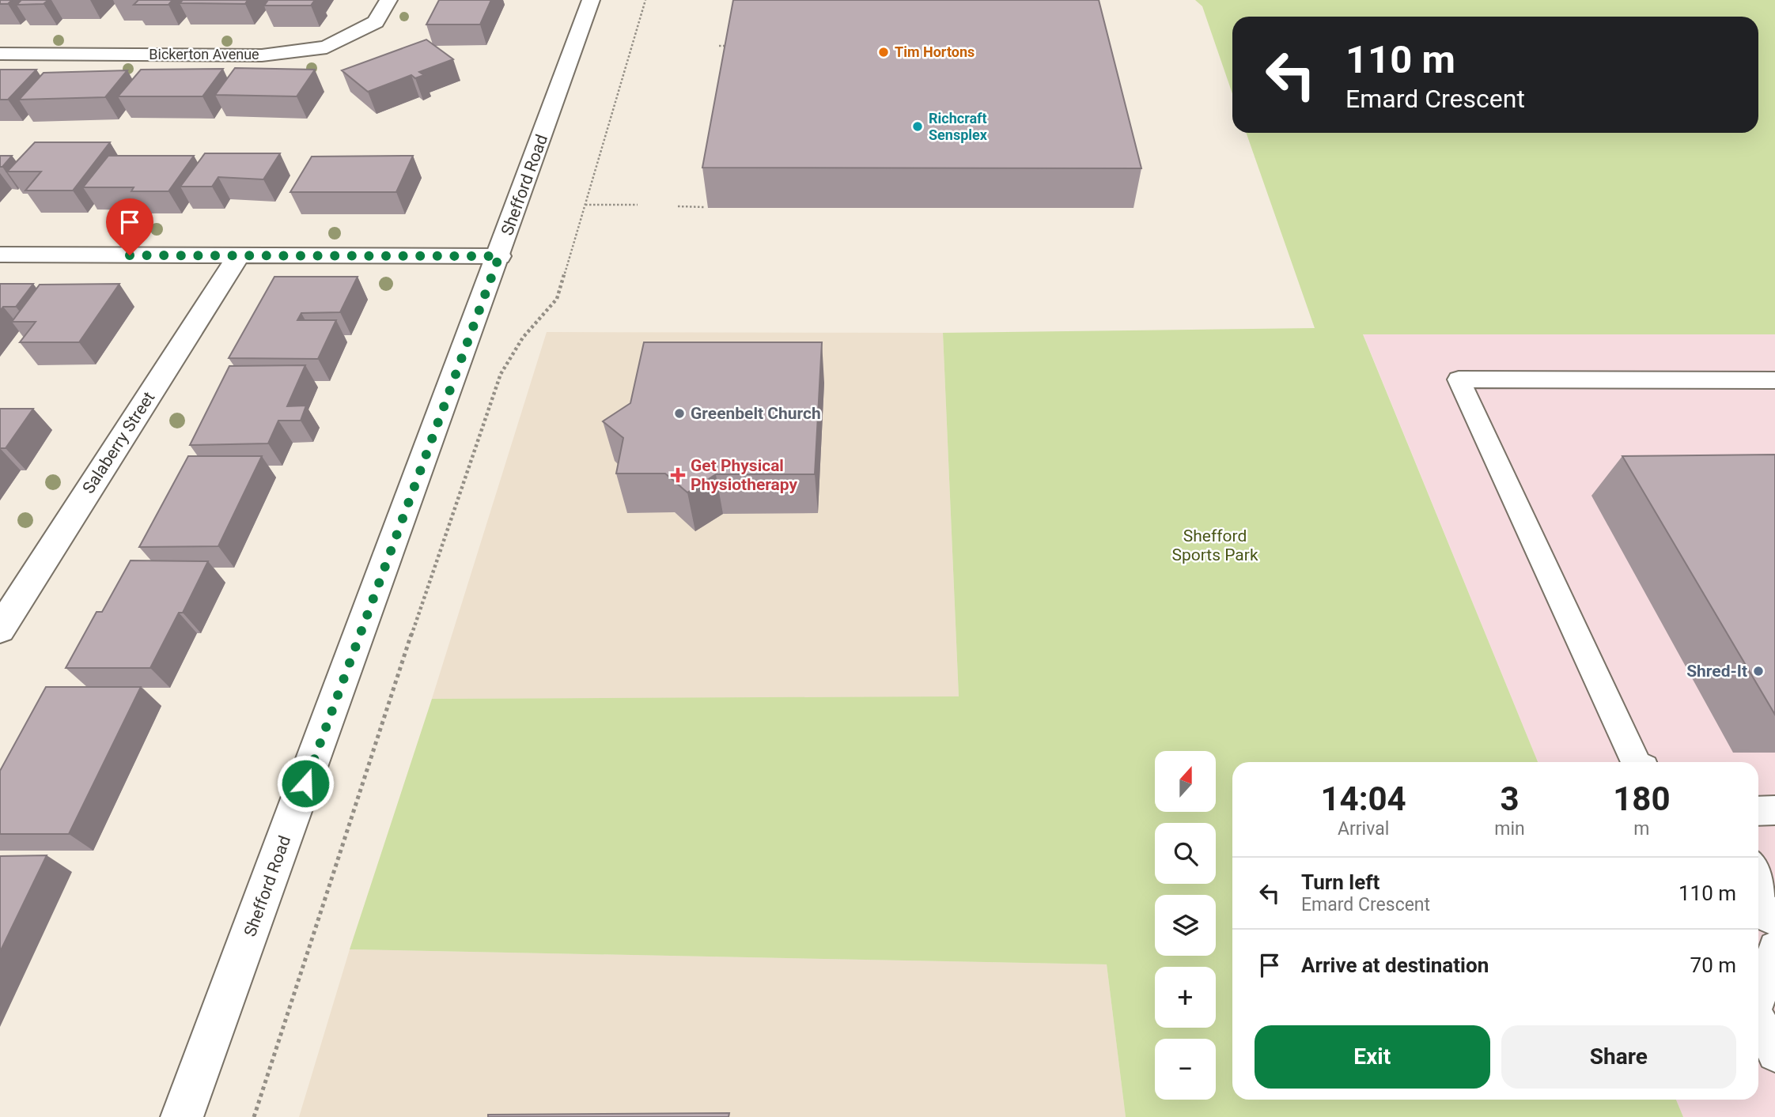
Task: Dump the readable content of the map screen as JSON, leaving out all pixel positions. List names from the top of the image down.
{
  "streets": {
    "street": ["Bickerton Avenue", "Shefford Road", "Salaberry Street"]
  },
  "parks": ["Shefford Sports Park"],
  "places": {
    "other": [
      "Tim Hortons",
      "Richcraft Sensplex",
      "Greenbelt Church",
      "Shred-It"
    ],
    "health": ["Get Physical Physiotherapy"]
  },
  "north": "top",
  "page": {
    "turn": ["110 m", "Emard Crescent"],
    "map_buttons": ["+", "−"],
    "eta": [
      "14:04",
      "Arrival",
      "3",
      "min",
      "180",
      "m"
    ],
    "list": [
      {
        "name": "Turn left",
        "note": "Emard Crescent",
        "value": "110 m"
      },
      {
        "name": "Arrive at destination",
        "value": "70 m"
      }
    ],
    "buttons": ["Exit", "Share"]
  }
}
